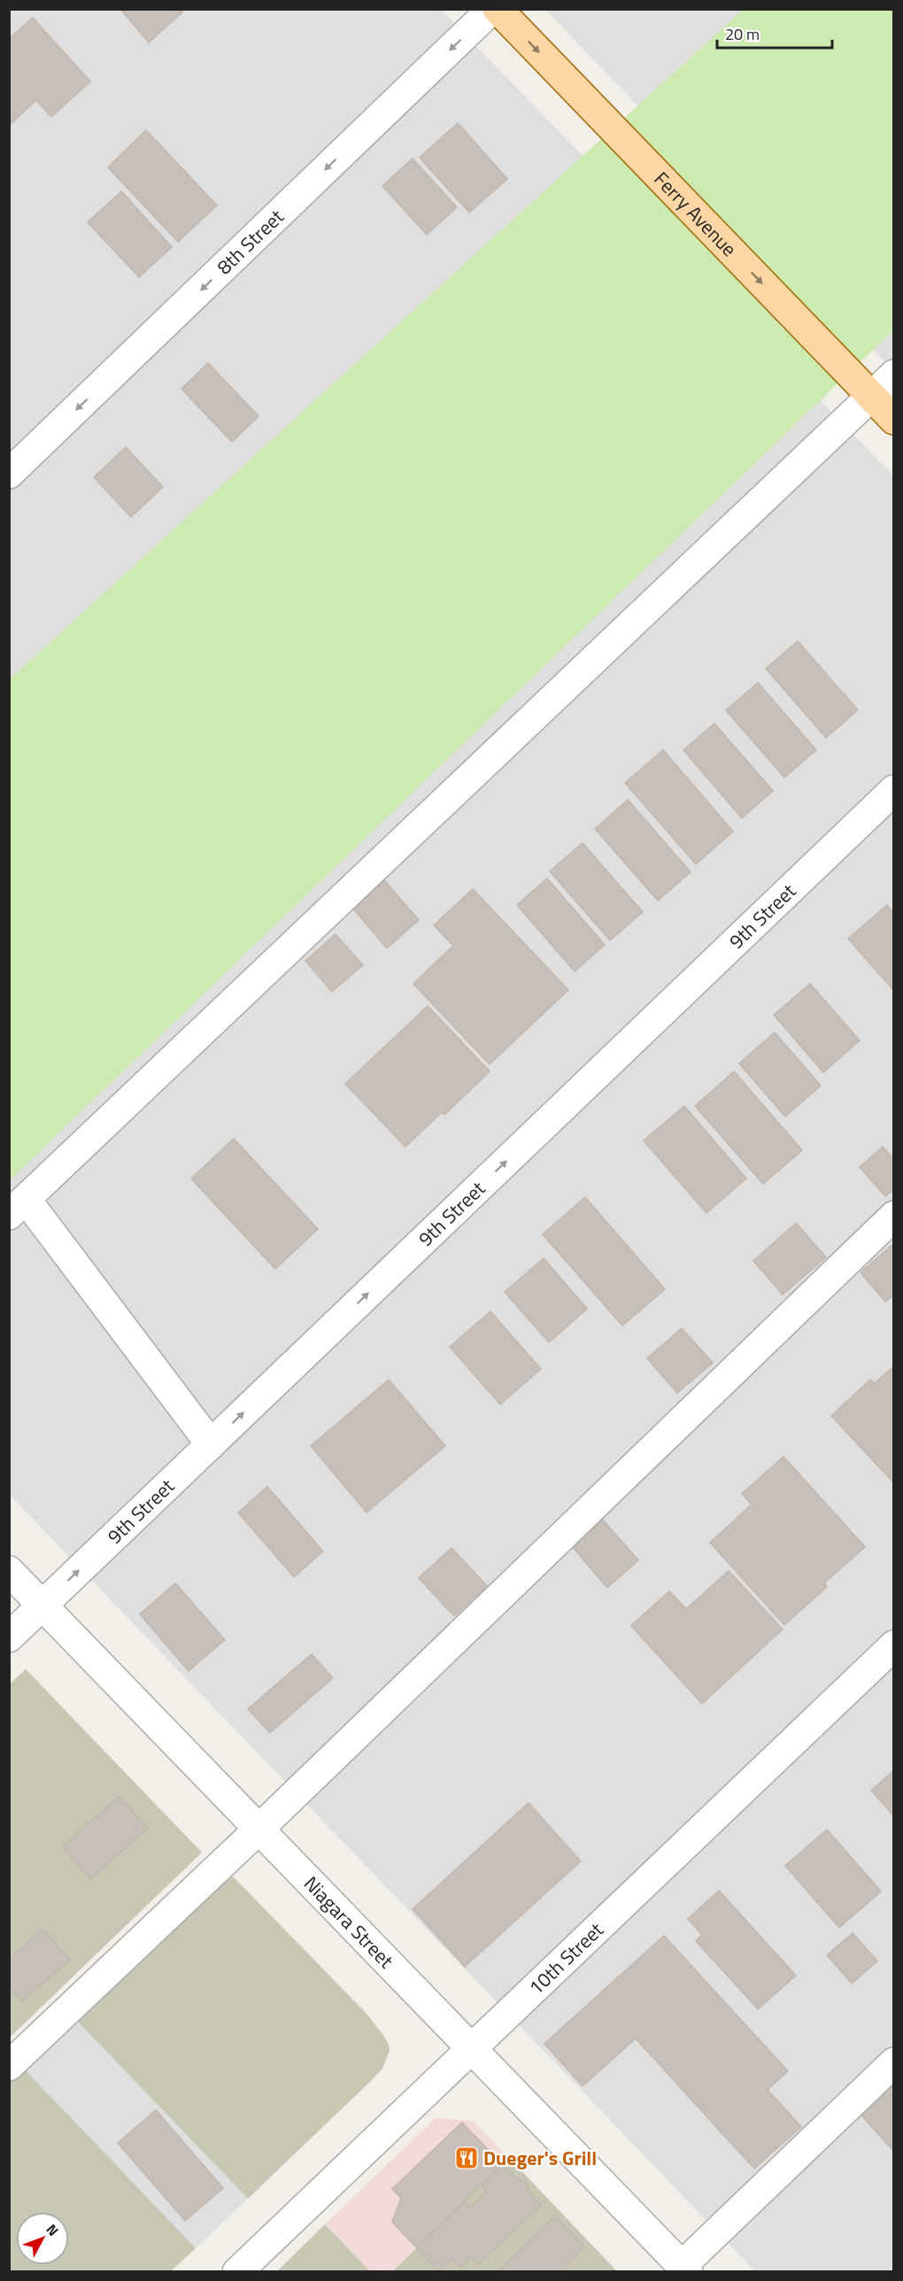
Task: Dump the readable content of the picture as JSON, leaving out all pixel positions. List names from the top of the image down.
{
  "streets": {
    "main road": ["Ferry Avenue"],
    "street": [
      "8th Street",
      "9th Street",
      "Niagara Street",
      "10th Street"
    ]
  },
  "crossings": [
    ["9th Street", "Niagara Street"],
    ["Niagara Street", "10th Street"]
  ],
  "one_way": ["Ferry Avenue", "8th Street", "9th Street"],
  "places": {
    "restaurant": ["Dueger's Grill"]
  },
  "scale_bar": "20 m",
  "north": "top right"
}
